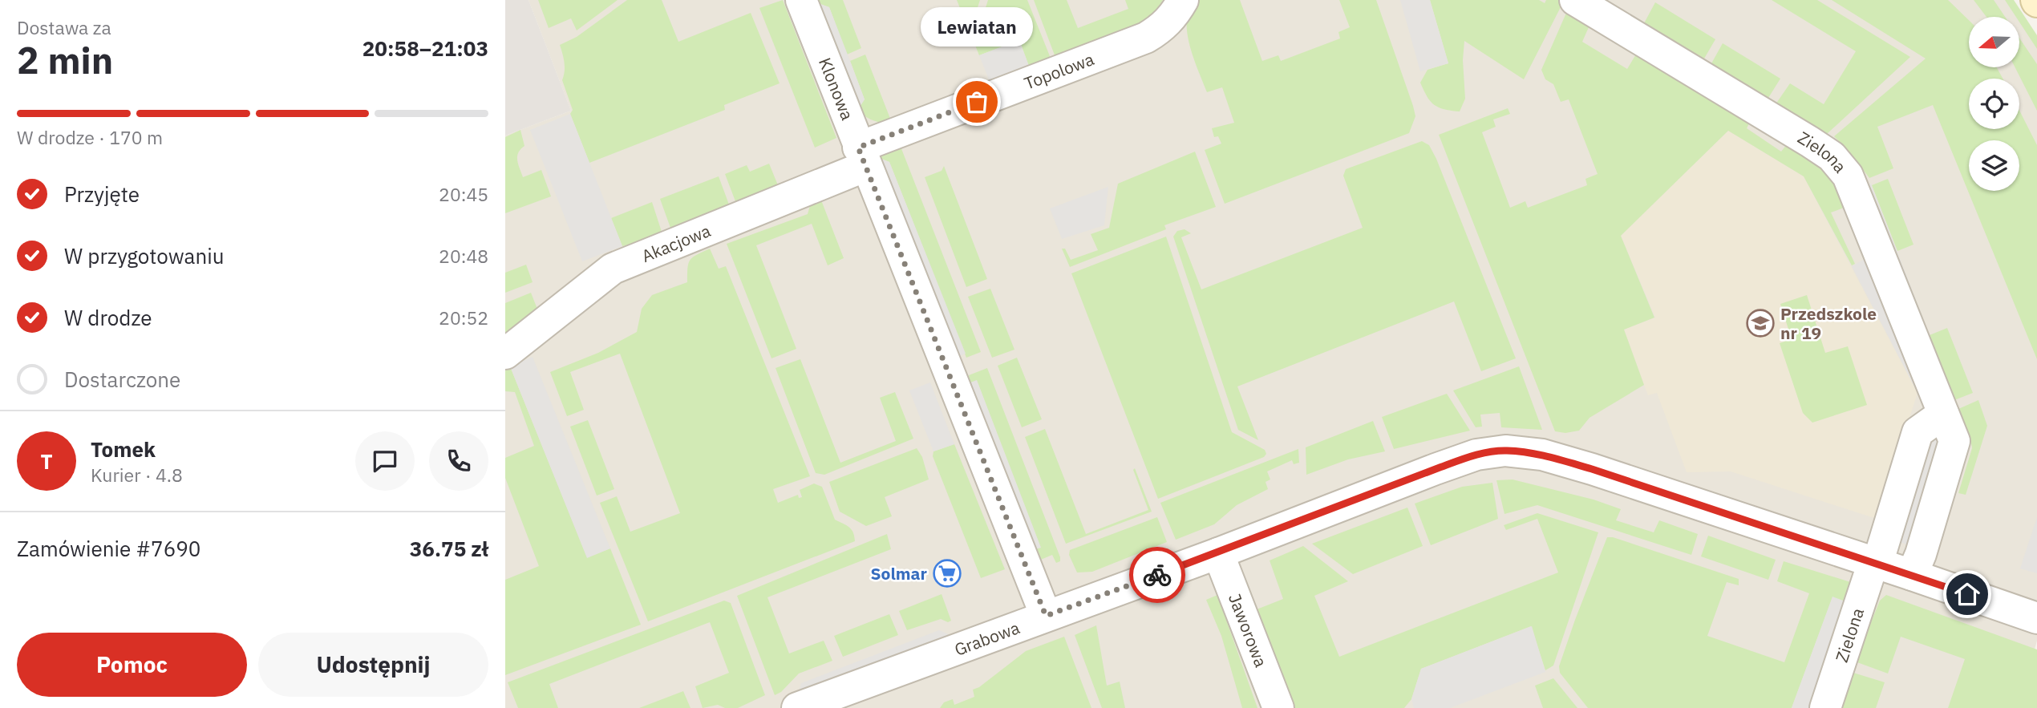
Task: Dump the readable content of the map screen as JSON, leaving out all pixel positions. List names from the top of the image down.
{
  "streets": {
    "street": [
      "Topolowa",
      "Klonowa",
      "Zielona",
      "Akacjowa",
      "Jaworowa",
      "Grabowa"
    ]
  },
  "crossings": [
    ["Topolowa", "Klonowa"],
    ["Topolowa", "Akacjowa"],
    ["Klonowa", "Akacjowa"],
    ["Klonowa", "Grabowa"],
    ["Zielona", "Grabowa"],
    ["Jaworowa", "Grabowa"]
  ],
  "places": {
    "other": ["Lewiatan"],
    "school or university": ["Przedszkole nr 19"],
    "supermarket": ["Solmar"]
  },
  "north": "left",
  "page": {
    "heading": ["2 min", "Dostawa za", "20:58–21:03"],
    "panel": [
      "Tomek",
      "Kurier · 4.8",
      "Zamówienie #7690",
      "36.75 zł"
    ],
    "bubble": "Lewiatan",
    "bar": "W drodze · 170 m",
    "list": [
      ["Przyjęte", "20:45"],
      ["W przygotowaniu", "20:48"],
      ["W drodze", "20:52"],
      "Dostarczone"
    ],
    "round": "T",
    "buttons": ["Pomoc", "Udostępnij"]
  }
}
